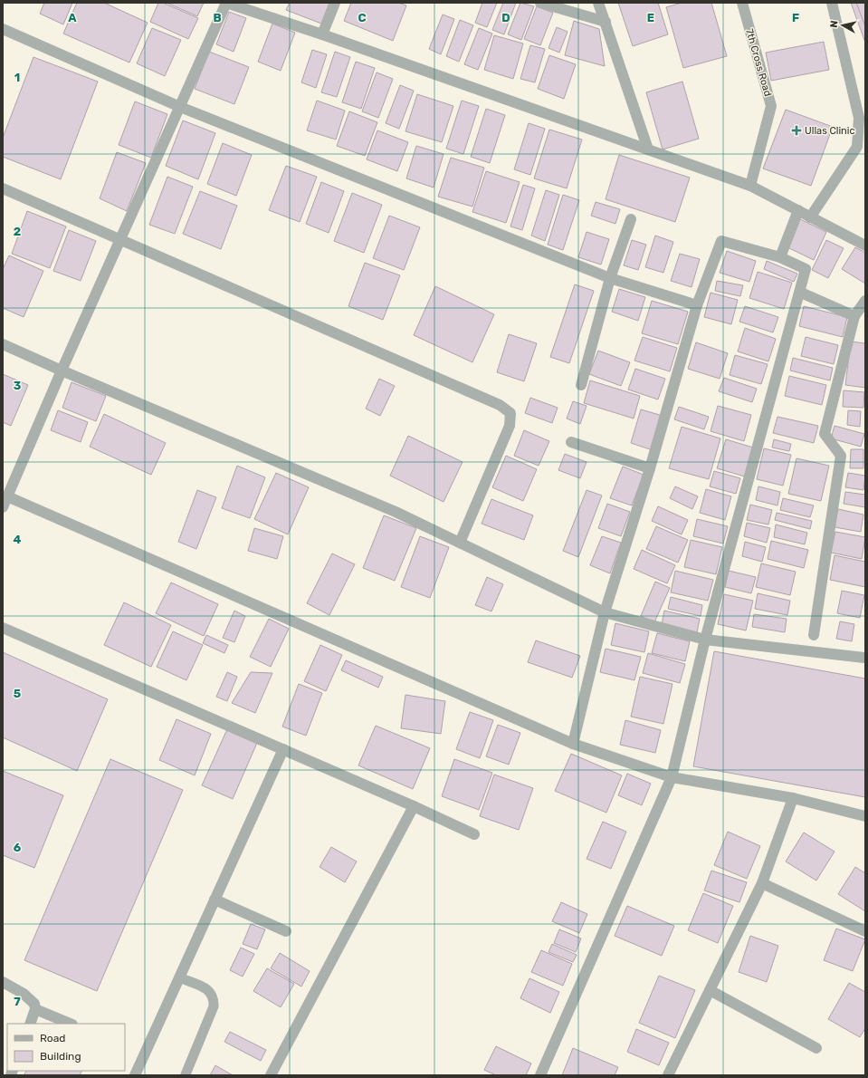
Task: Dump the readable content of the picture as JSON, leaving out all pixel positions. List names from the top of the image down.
{
  "streets": {
    "street": ["7th Cross Road"]
  },
  "places": {
    "health": ["Ullas Clinic"]
  },
  "legend": ["Road", "Building"],
  "north": "left",
  "grid": {
    "columns": [
      "A",
      "B",
      "C",
      "D",
      "E",
      "F"
    ],
    "rows": [
      "1",
      "2",
      "3",
      "4",
      "5",
      "6",
      "7"
    ]
  }
}
